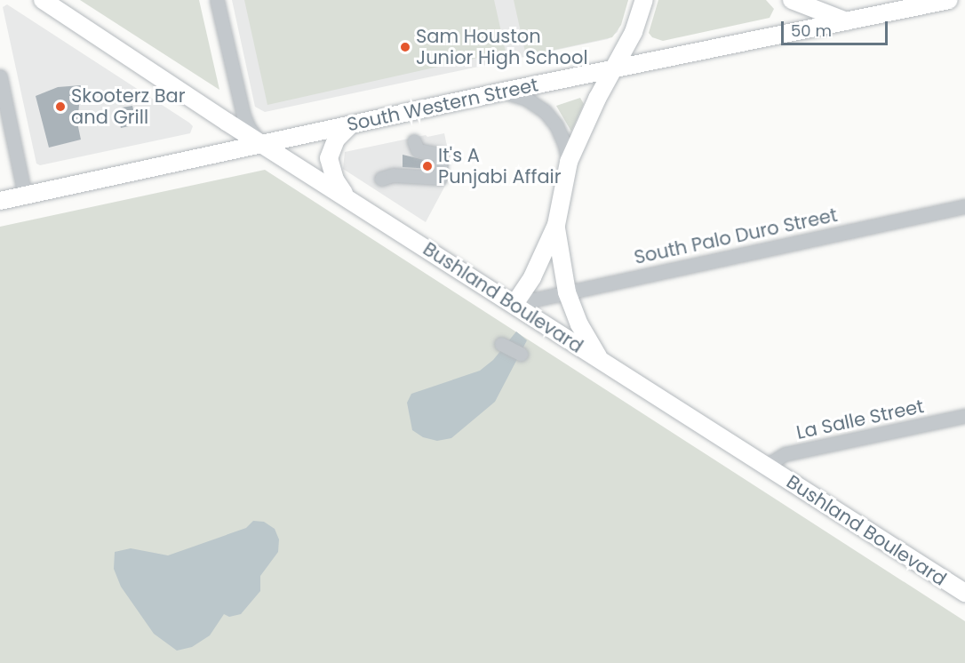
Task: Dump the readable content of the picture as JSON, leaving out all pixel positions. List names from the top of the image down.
{
  "streets": {
    "main road": ["South Western Street", "Bushland Boulevard"],
    "street": ["South Palo Duro Street", "La Salle Street"]
  },
  "crossings": [
    ["South Western Street", "Bushland Boulevard"],
    ["South Palo Duro Street", "Bushland Boulevard"],
    ["Bushland Boulevard", "La Salle Street"]
  ],
  "places": ["Sam Houston Junior High School", "Skooterz Bar and Grill", "It's A Punjabi Affair"],
  "scale_bar": "50 m"
}
